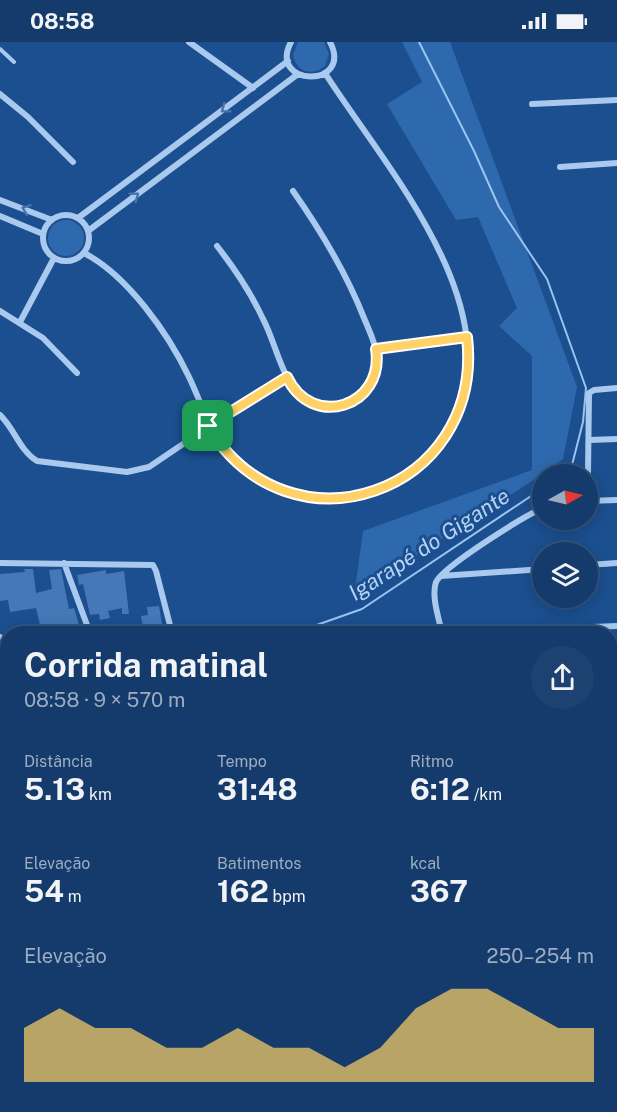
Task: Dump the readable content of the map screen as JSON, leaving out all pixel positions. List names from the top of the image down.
{
  "water": ["Igarapé do Gigante"],
  "north": "right",
  "page": {
    "status": "08:58",
    "heading": ["Corrida matinal", "08:58 · 9 × 570 m"],
    "stats": [
      ["Distância", "5.13 km"],
      ["Tempo", "31:48"],
      ["Ritmo", "6:12 /km"],
      ["Elevação", "54 m"],
      ["Batimentos", "162 bpm"],
      ["kcal", "367"]
    ],
    "chart": ["Elevação", "250–254 m"]
  }
}
